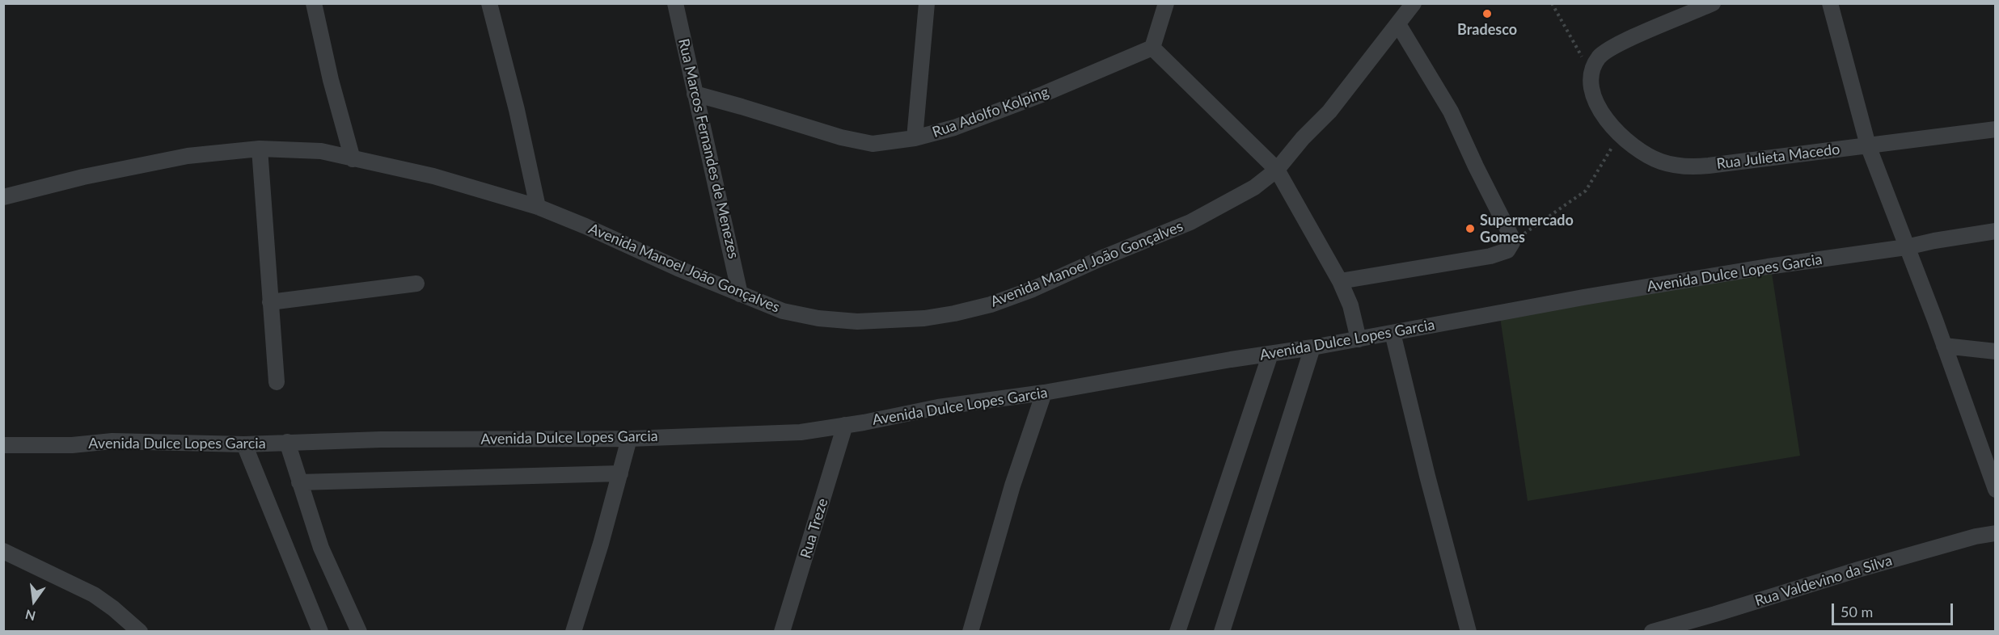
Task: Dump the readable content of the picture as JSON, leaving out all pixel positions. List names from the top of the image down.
{
  "streets": {
    "street": [
      "Rua Adolfo Kolping",
      "Rua Marcos Fernandes de Menezes",
      "Rua Julieta Macedo",
      "Avenida Manoel João Gonçalves",
      "Avenida Dulce Lopes Garcia",
      "Rua Treze",
      "Rua Valdevino da Silva"
    ]
  },
  "crossings": [
    ["Rua Adolfo Kolping", "Rua Marcos Fernandes de Menezes"],
    ["Rua Marcos Fernandes de Menezes", "Avenida Manoel João Gonçalves"],
    ["Avenida Dulce Lopes Garcia", "Rua Treze"]
  ],
  "places": ["Bradesco", "Supermercado Gomes"],
  "scale_bar": "50 m",
  "north": "bottom"
}
